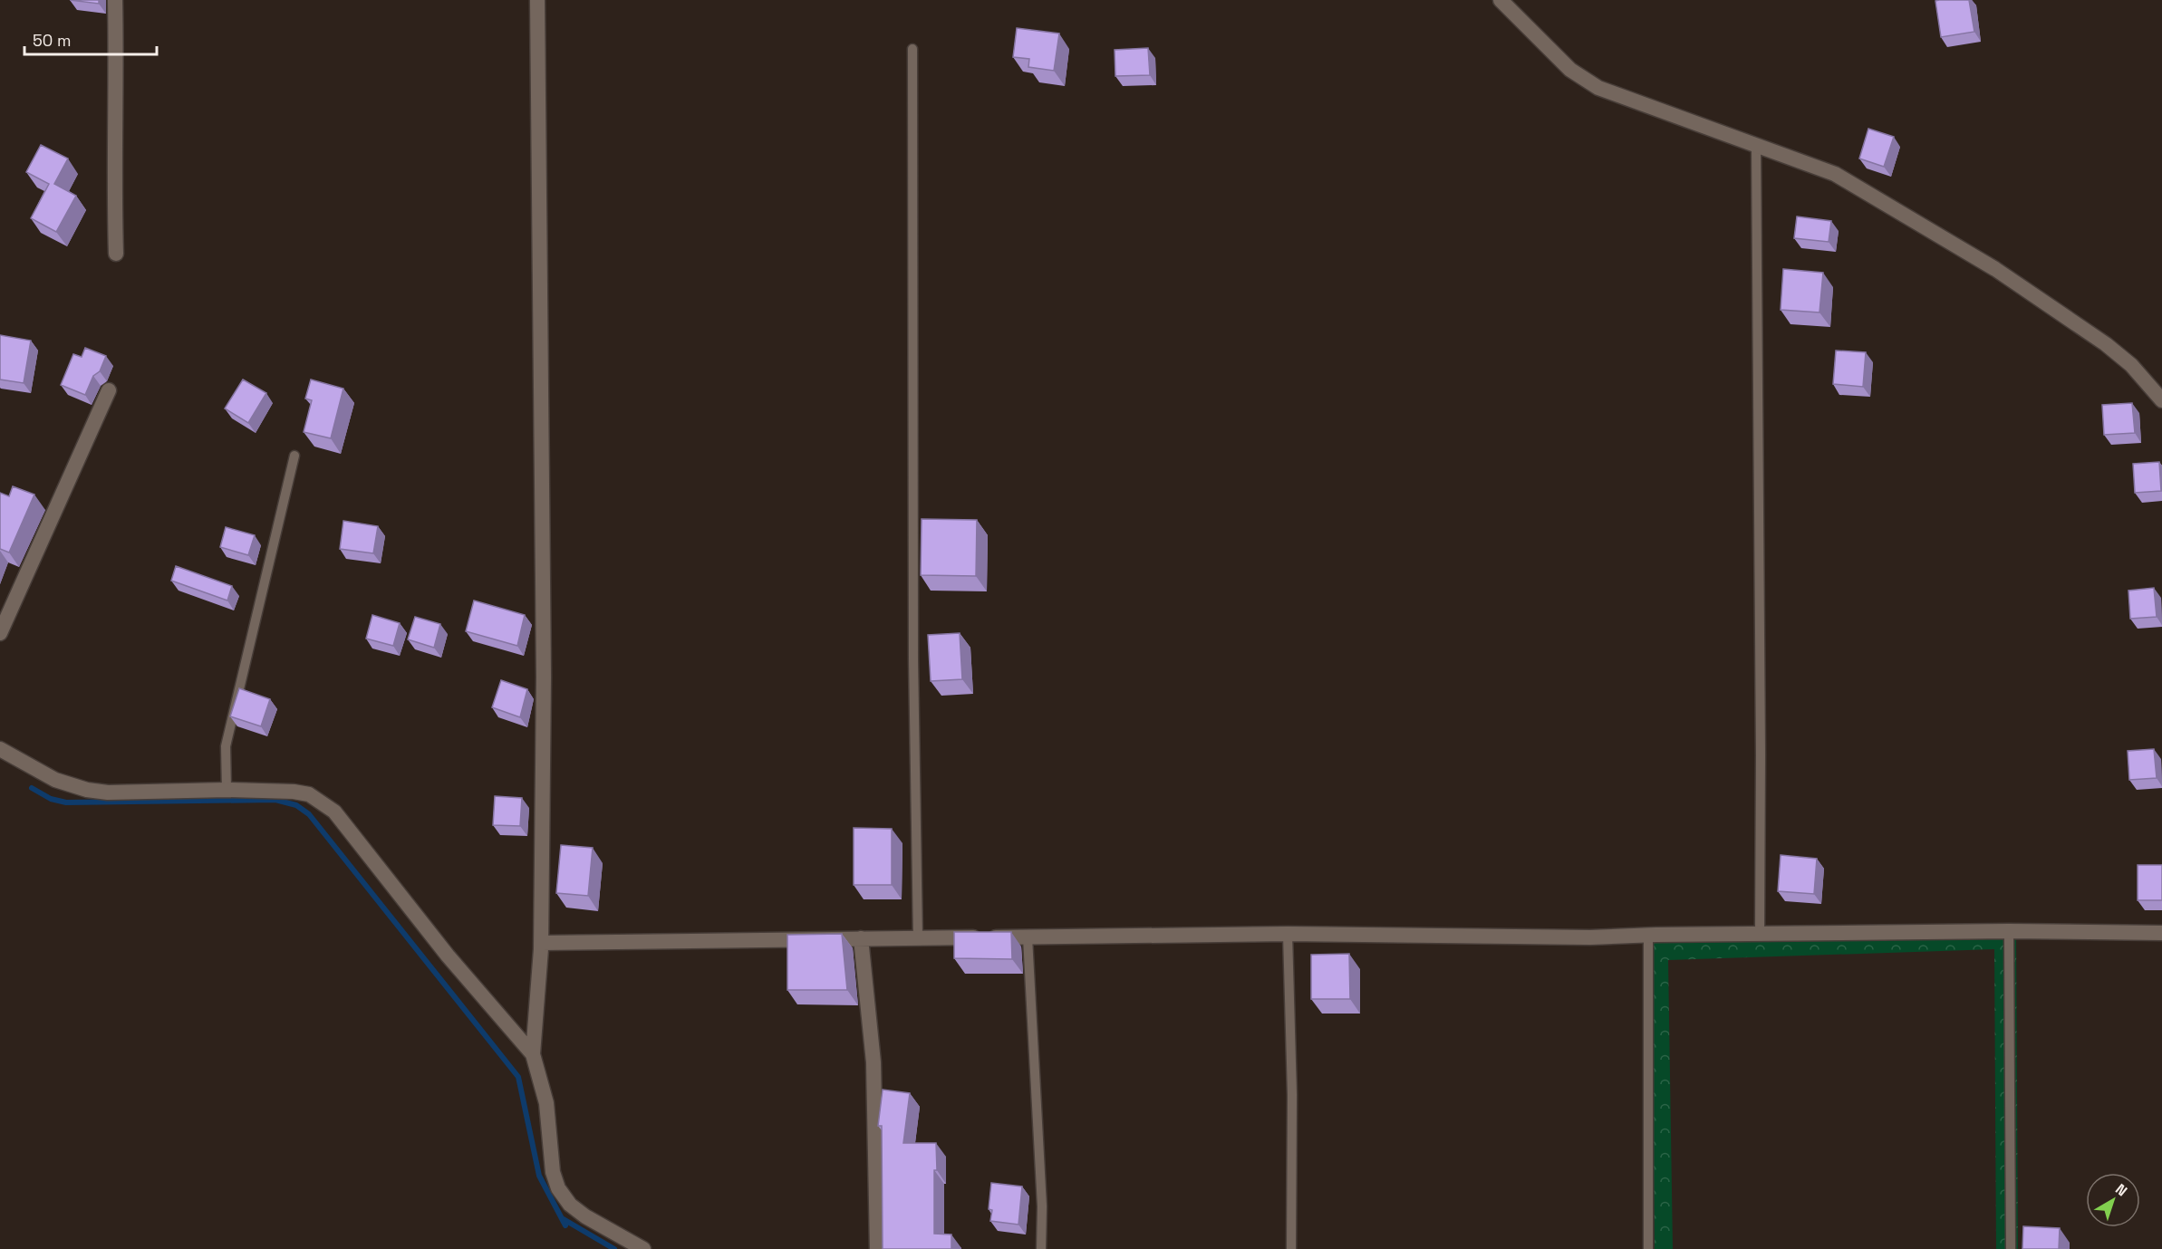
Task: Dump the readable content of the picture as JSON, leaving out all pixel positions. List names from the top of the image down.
{
  "scale_bar": "50 m",
  "north": "top right"
}
